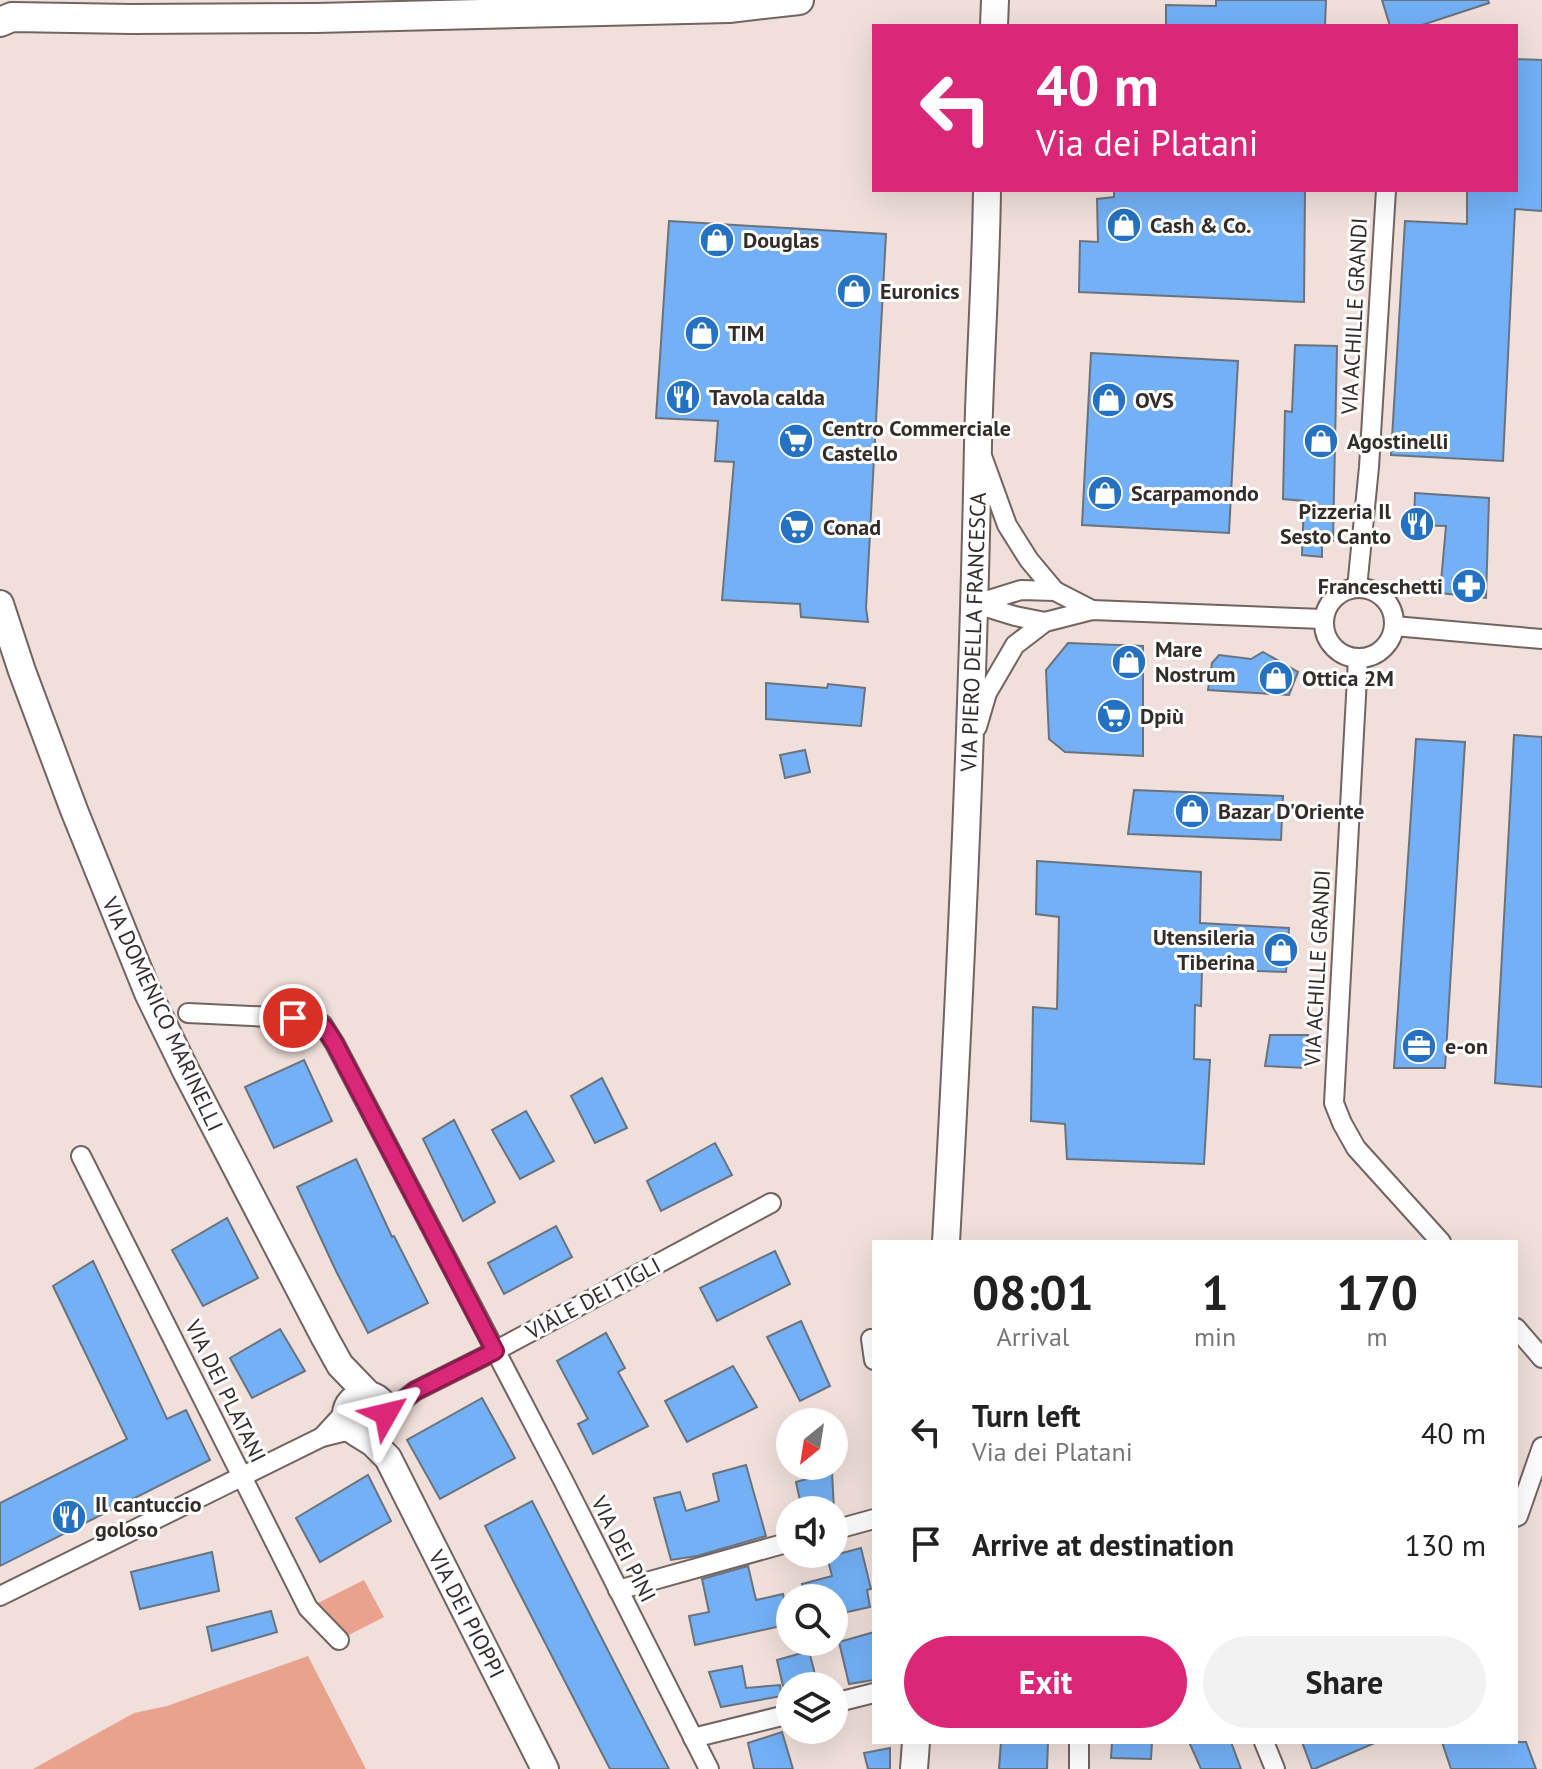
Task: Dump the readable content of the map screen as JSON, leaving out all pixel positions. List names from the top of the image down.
{
  "streets": {
    "street": [
      "VIA ACHILLE GRANDI",
      "VIA PIERO DELLA FRANCESCA",
      "VIA DOMENICO MARINELLI",
      "VIALE DEI TIGLI",
      "VIA DEI PLATANI",
      "VIA DEI PINI",
      "VIA DEI PIOPPI"
    ]
  },
  "crossings": [
    ["VIA DOMENICO MARINELLI", "VIALE DEI TIGLI"],
    ["VIA DOMENICO MARINELLI", "VIA DEI PIOPPI"],
    ["VIALE DEI TIGLI", "VIA DEI PLATANI"],
    ["VIALE DEI TIGLI", "VIA DEI PINI"],
    ["VIALE DEI TIGLI", "VIA DEI PIOPPI"]
  ],
  "places": {
    "shop": [
      "Cash & Co.",
      "Douglas",
      "Euronics",
      "TIM",
      "OVS",
      "Agostinelli",
      "Scarpamondo",
      "Mare Nostrum",
      "Ottica 2M",
      "Bazar D'Oriente",
      "Utensileria Tiberina"
    ],
    "restaurant": ["Tavola calda", "Pizzeria Il Sesto Canto", "Il cantuccio goloso"],
    "supermarket": ["Centro Commerciale Castello", "Conad", "Dpiù"],
    "pharmacy": ["Franceschetti"],
    "office": ["e-on"]
  },
  "north": "bottom left",
  "page": {
    "turn": ["40 m", "Via dei Platani"],
    "eta": [
      "08:01",
      "Arrival",
      "1",
      "min",
      "170",
      "m"
    ],
    "list": [
      {
        "name": "Turn left",
        "note": "Via dei Platani",
        "value": "40 m"
      },
      {
        "name": "Arrive at destination",
        "value": "130 m"
      }
    ],
    "buttons": ["Exit", "Share"]
  }
}
